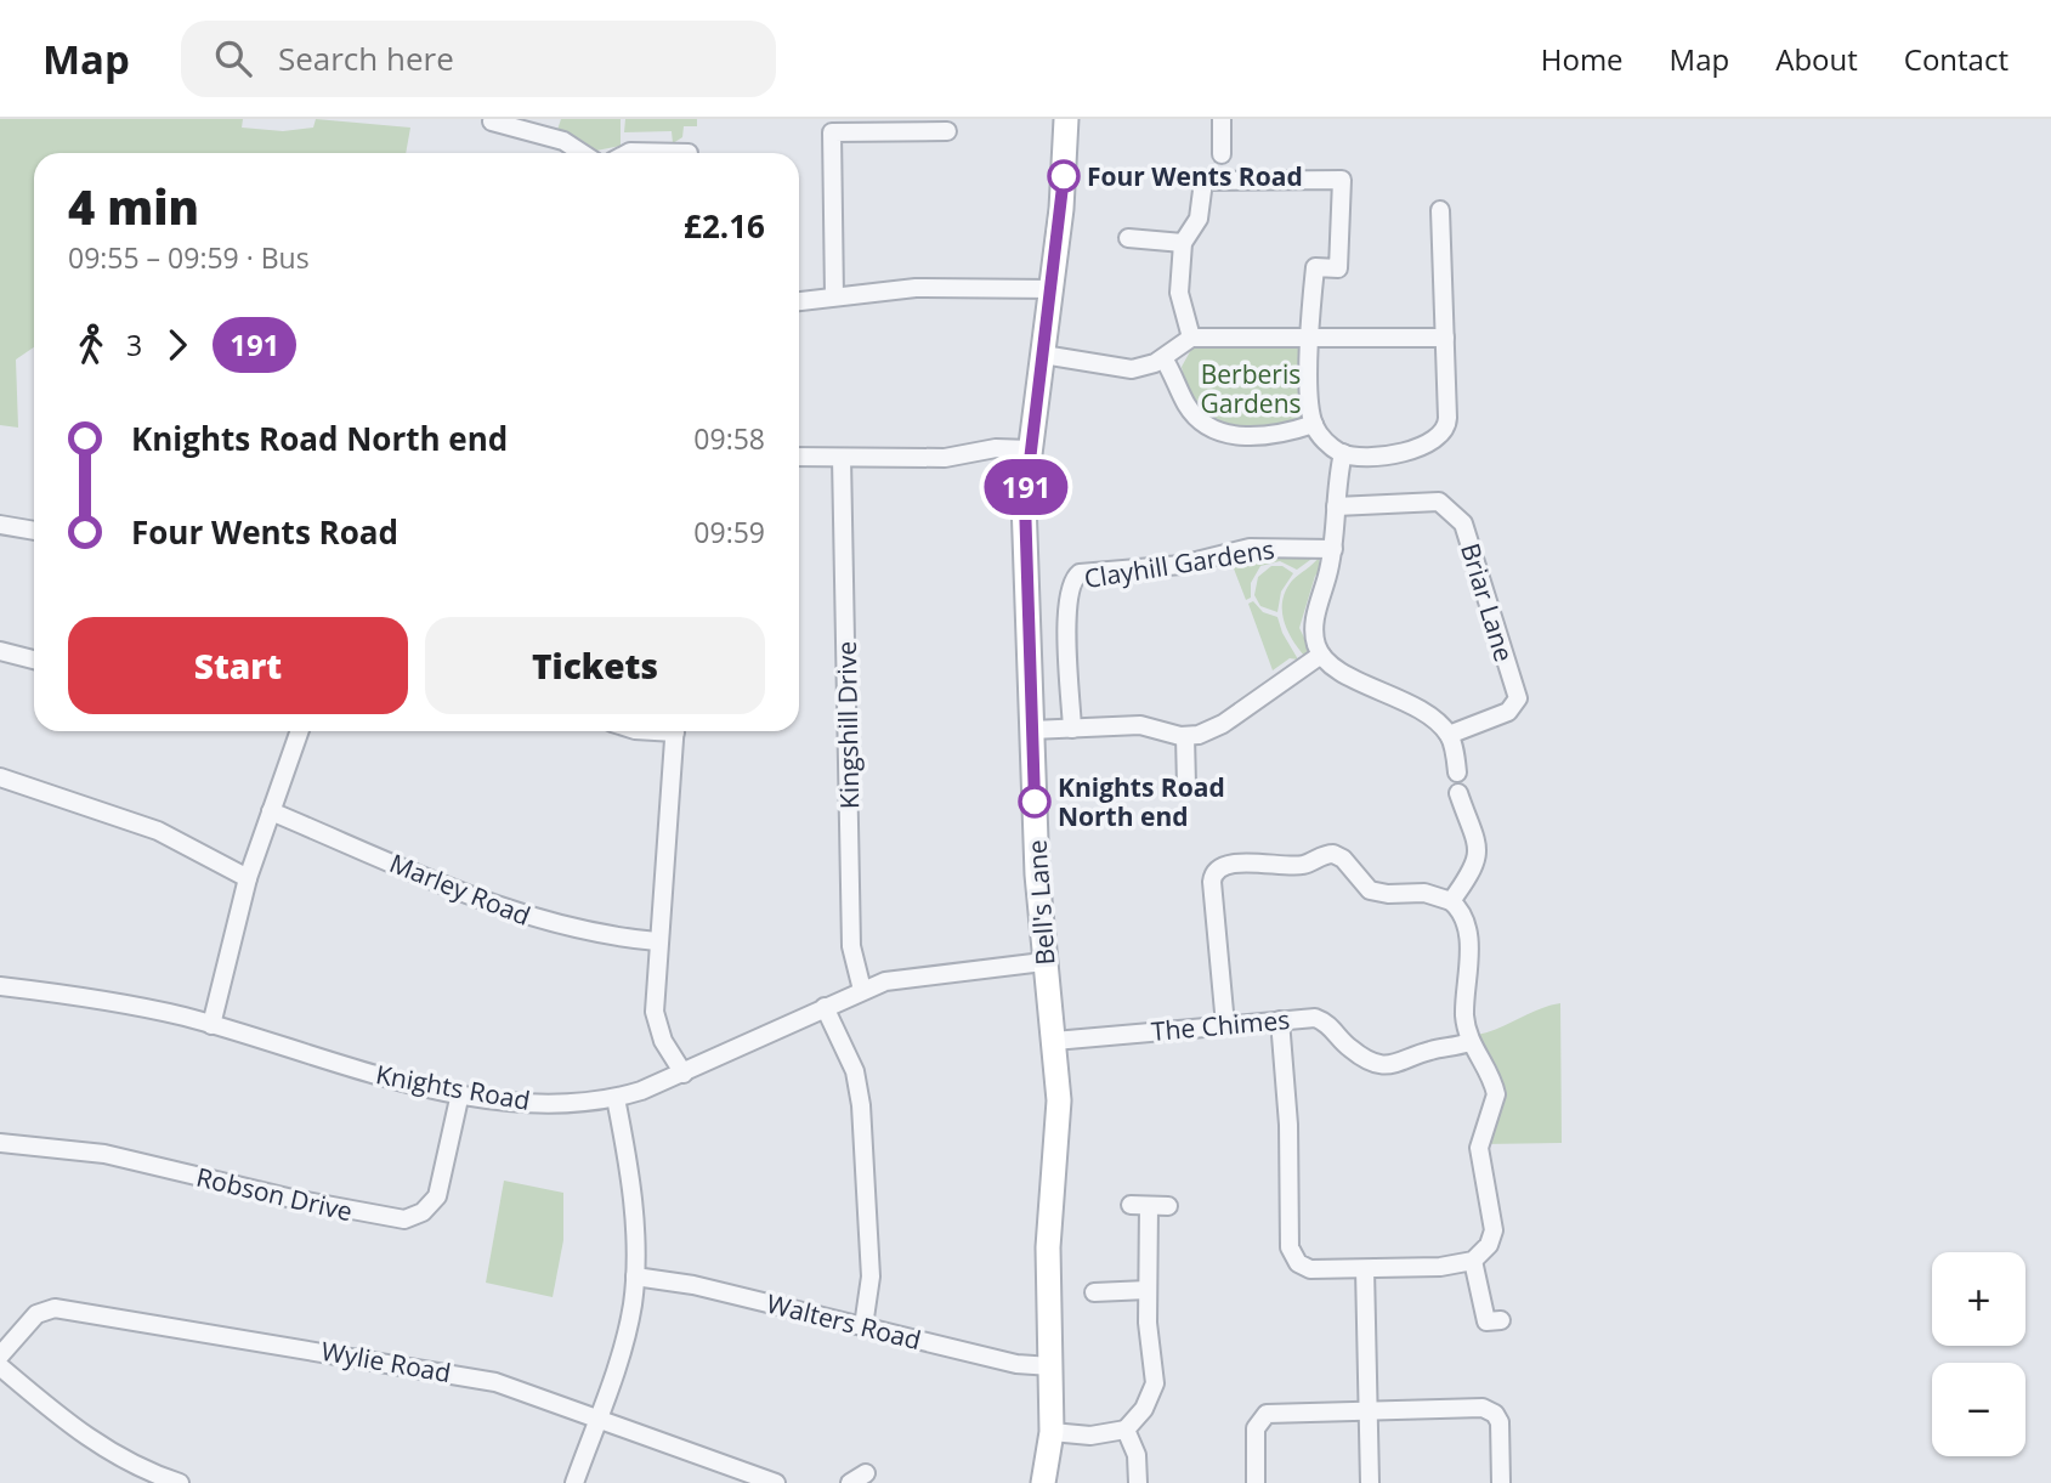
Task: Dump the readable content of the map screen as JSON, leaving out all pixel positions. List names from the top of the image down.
{
  "streets": {
    "street": [
      "Clayhill Gardens",
      "Briar Lane",
      "Kingshill Drive",
      "Marley Road",
      "Bell's Lane",
      "The Chimes",
      "Knights Road",
      "Robson Drive",
      "Walters Road",
      "Wylie Road"
    ]
  },
  "crossings": [
    ["Kingshill Drive", "Knights Road"],
    ["Bell's Lane", "The Chimes"],
    ["Bell's Lane", "Knights Road"],
    ["Bell's Lane", "Walters Road"],
    ["Knights Road", "Robson Drive"]
  ],
  "parks": ["Berberis Gardens"],
  "places": ["Four Wents Road", "Knights Road North end"],
  "lines": ["bus line 191"],
  "page": {
    "header": "Map",
    "search": "Search here",
    "nav": [
      "Home",
      "Map",
      "About",
      "Contact"
    ],
    "on_map": "191",
    "heading": ["4 min", "09:55 – 09:59 · Bus", "£2.16"],
    "legs": ["3", "191"],
    "list": [
      {
        "name": "Knights Road North end",
        "value": "09:58"
      },
      {
        "name": "Four Wents Road",
        "value": "09:59"
      }
    ],
    "buttons": ["Start", "Tickets"],
    "map_buttons": ["+", "−"]
  }
}
